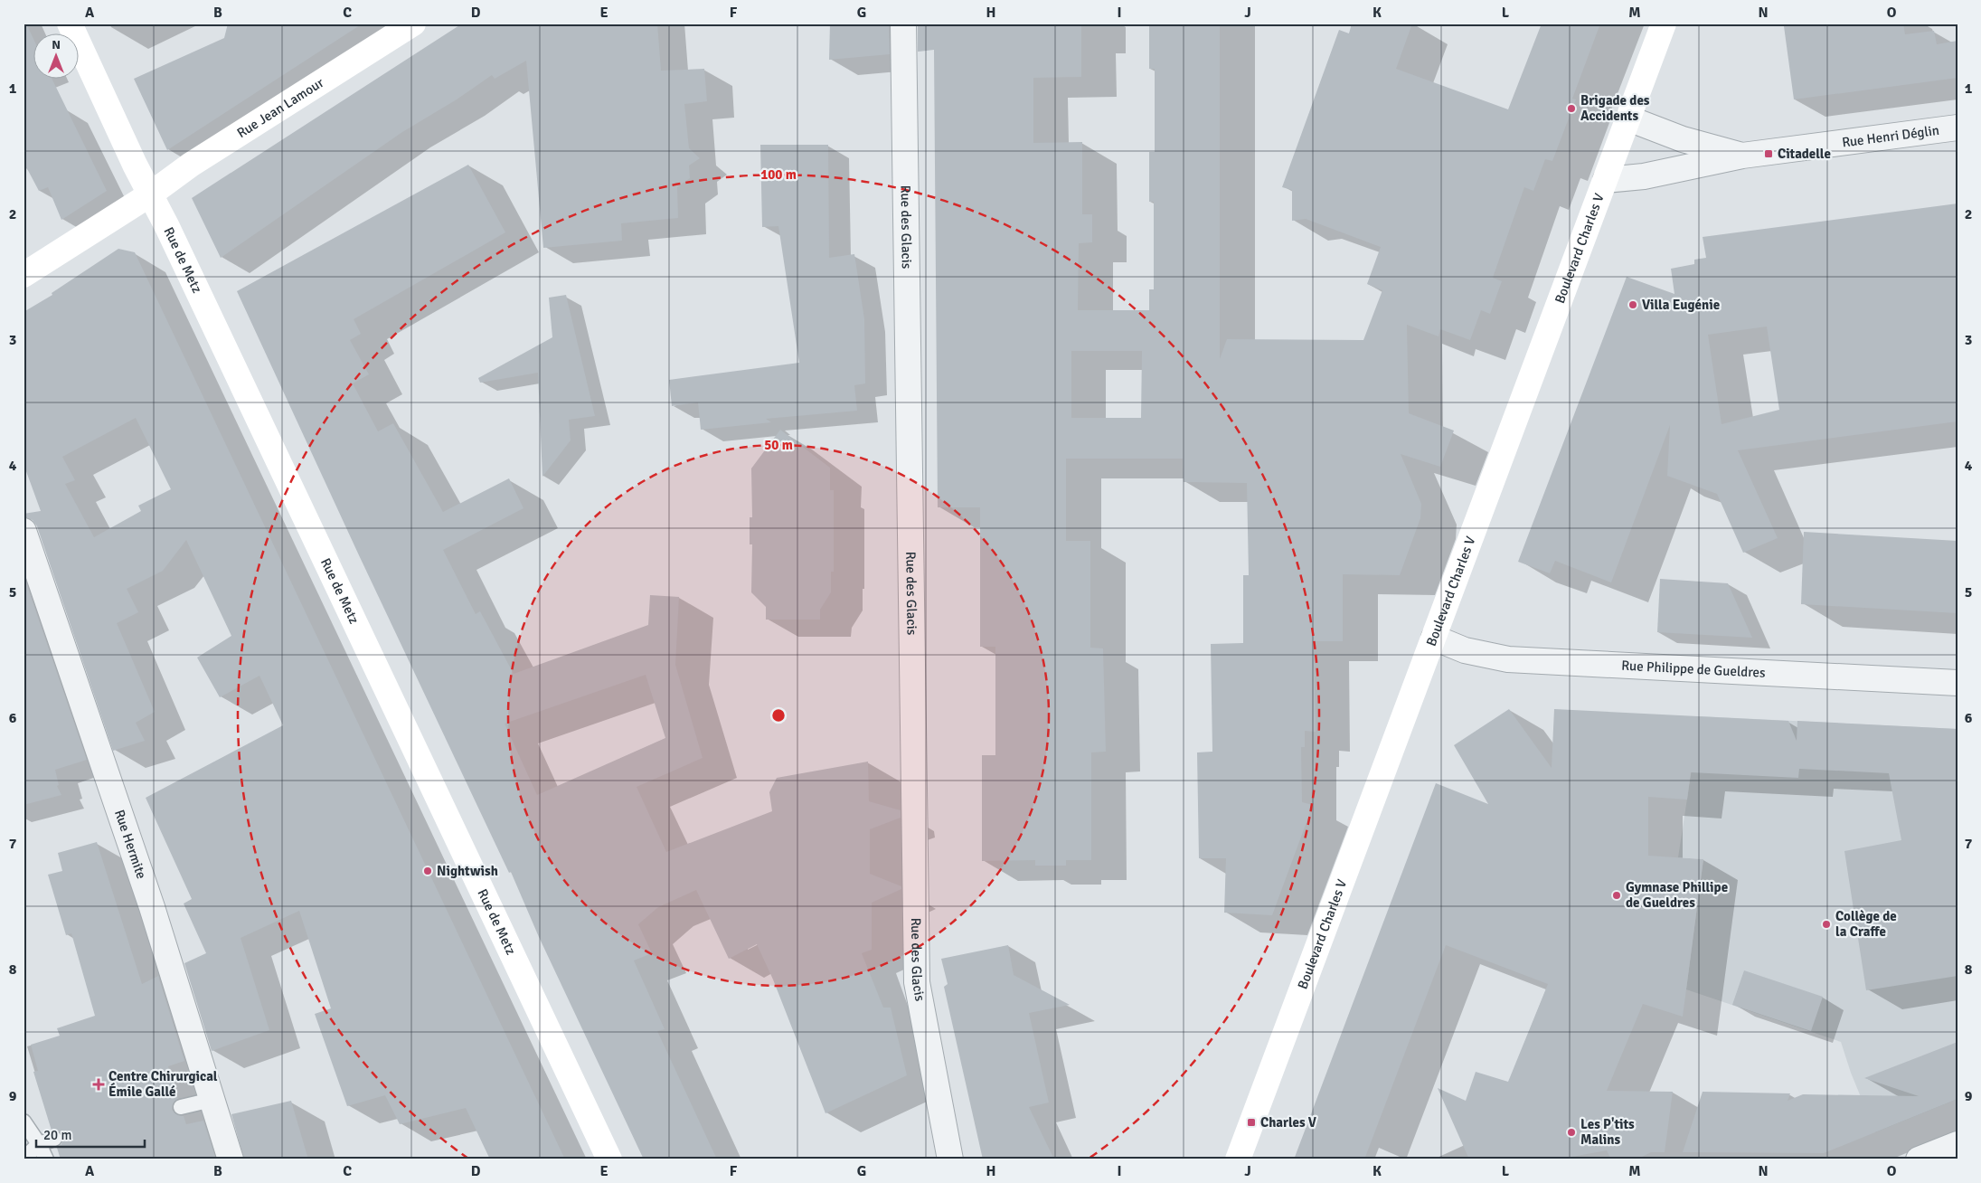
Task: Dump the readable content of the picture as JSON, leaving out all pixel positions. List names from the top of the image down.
{
  "streets": {
    "street": [
      "Rue Jean Lamour",
      "Rue Henri Déglin",
      "Rue des Glacis",
      "Boulevard Charles V",
      "Rue de Metz",
      "Rue Philippe de Gueldres",
      "Rue Hermite"
    ]
  },
  "crossings": [
    ["Rue Jean Lamour", "Rue de Metz"],
    ["Rue Henri Déglin", "Boulevard Charles V"],
    ["Boulevard Charles V", "Rue Philippe de Gueldres"]
  ],
  "places": {
    "other": [
      "Brigade des Accidents",
      "Villa Eugénie",
      "Nightwish",
      "Gymnase Phillipe de Gueldres",
      "Collège de la Craffe",
      "Les P'tits Malins"
    ],
    "transit": ["Citadelle", "Charles V"],
    "health": ["Centre Chirurgical Émile Gallé"]
  },
  "scale_bar": "20 m",
  "north": "top",
  "grid": {
    "columns": [
      "A",
      "B",
      "C",
      "D",
      "E",
      "F",
      "G",
      "H",
      "I",
      "J",
      "K",
      "L",
      "M",
      "N",
      "O"
    ],
    "rows": [
      "1",
      "2",
      "3",
      "4",
      "5",
      "6",
      "7",
      "8",
      "9"
    ]
  },
  "rings": ["100 m", "50 m"]
}
